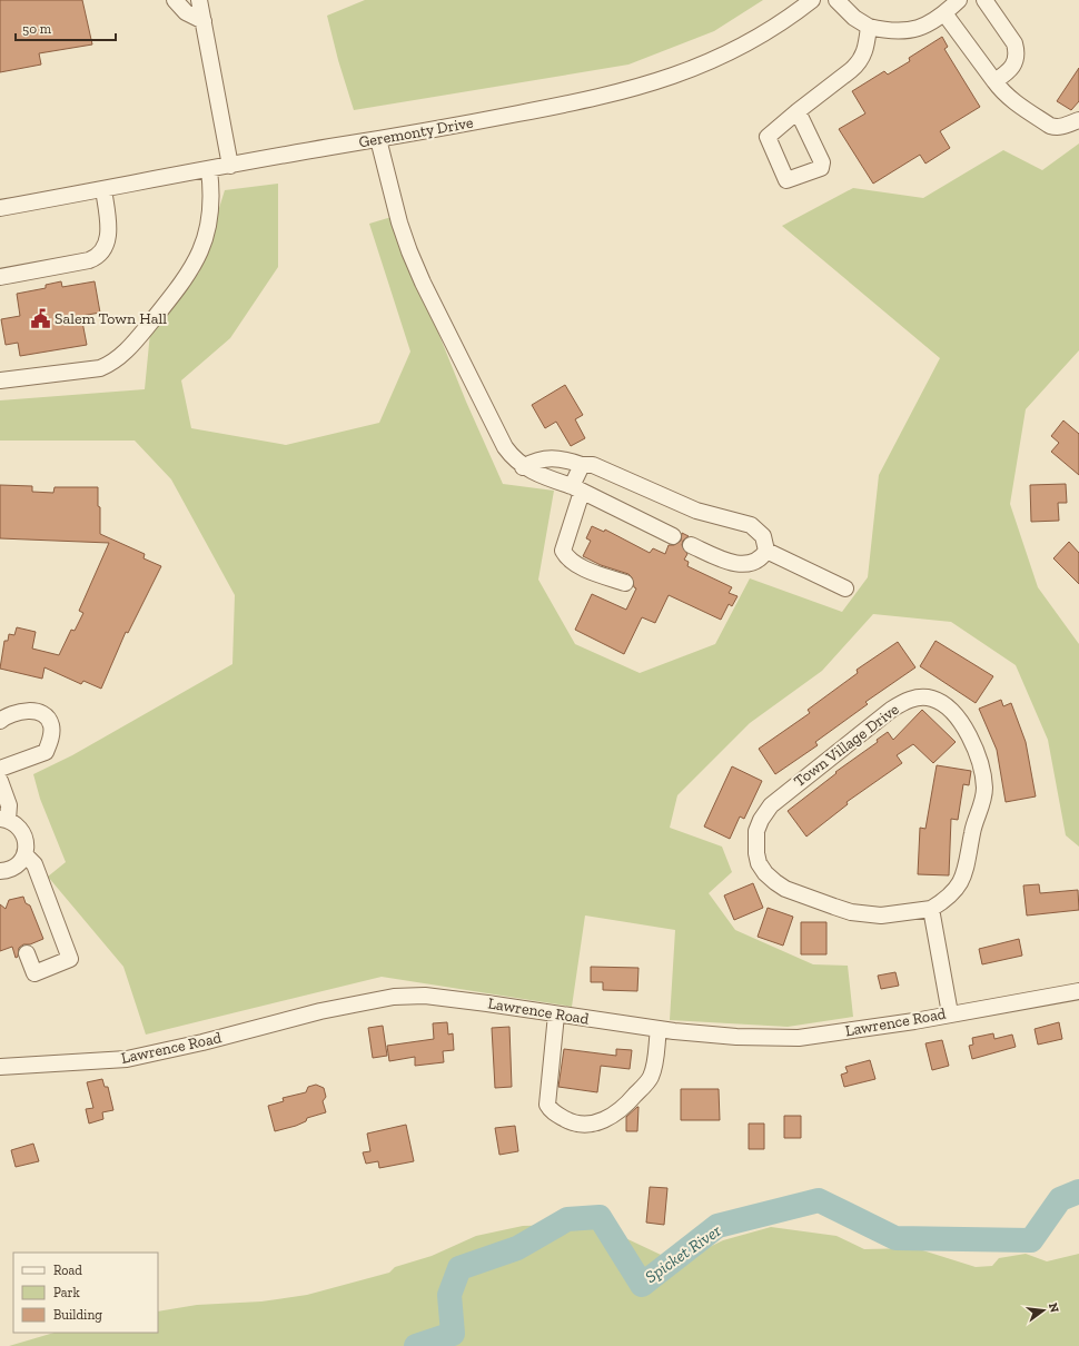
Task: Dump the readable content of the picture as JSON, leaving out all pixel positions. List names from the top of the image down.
{
  "streets": {
    "street": ["Geremonty Drive", "Town Village Drive", "Lawrence Road"]
  },
  "water": ["Spicket River"],
  "places": {
    "public building": ["Salem Town Hall"]
  },
  "legend": ["Road", "Park", "Building"],
  "scale_bar": "50 m",
  "north": "right"
}
